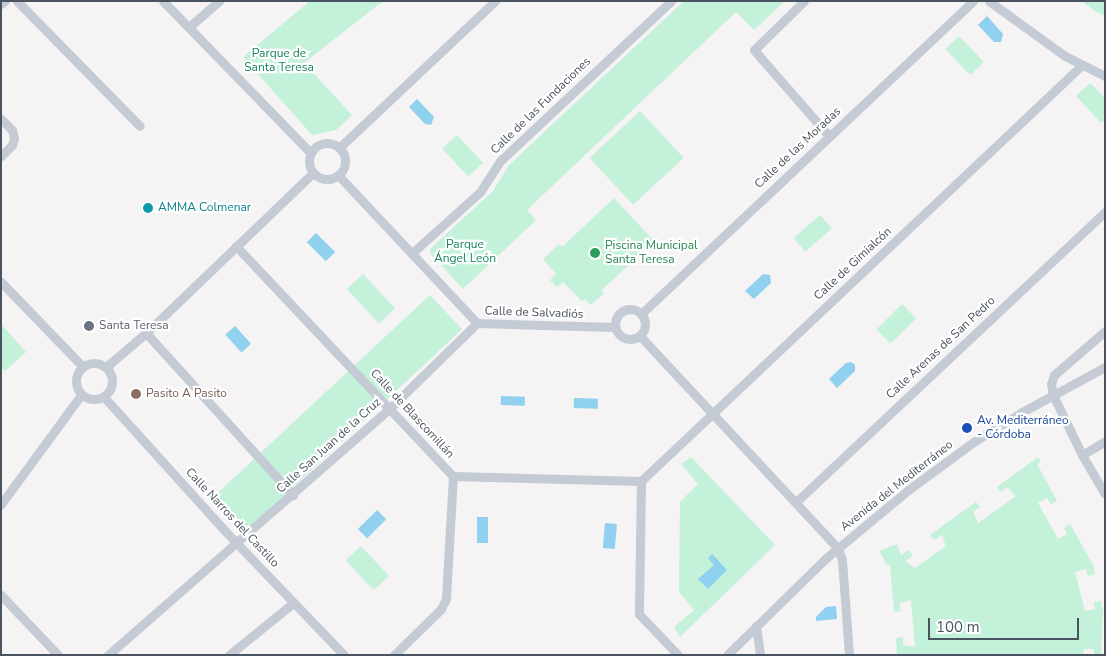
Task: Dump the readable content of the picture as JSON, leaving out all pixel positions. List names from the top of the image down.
{
  "streets": {
    "street": [
      "Calle de las Fundaciones",
      "Calle de las Moradas",
      "Calle de Gimialcón",
      "Calle de Salvadiós",
      "Calle Arenas de San Pedro",
      "Calle de Blascomillán",
      "Calle San Juan de la Cruz",
      "Avenida del Mediterráneo",
      "Calle Narros del Castillo"
    ]
  },
  "crossings": [
    ["Calle de las Fundaciones", "Calle de Salvadiós"],
    ["Calle de las Moradas", "Calle de Salvadiós"],
    ["Calle de Salvadiós", "Calle San Juan de la Cruz"],
    ["Calle de Blascomillán", "Calle San Juan de la Cruz"],
    ["Calle San Juan de la Cruz", "Calle Narros del Castillo"]
  ],
  "parks": ["Parque de Santa Teresa", "Parque Ángel León"],
  "places": [
    "AMMA Colmenar",
    "Piscina Municipal Santa Teresa",
    "Santa Teresa",
    "Pasito A Pasito",
    "Av. Mediterráneo - Córdoba"
  ],
  "scale_bar": "100 m"
}
